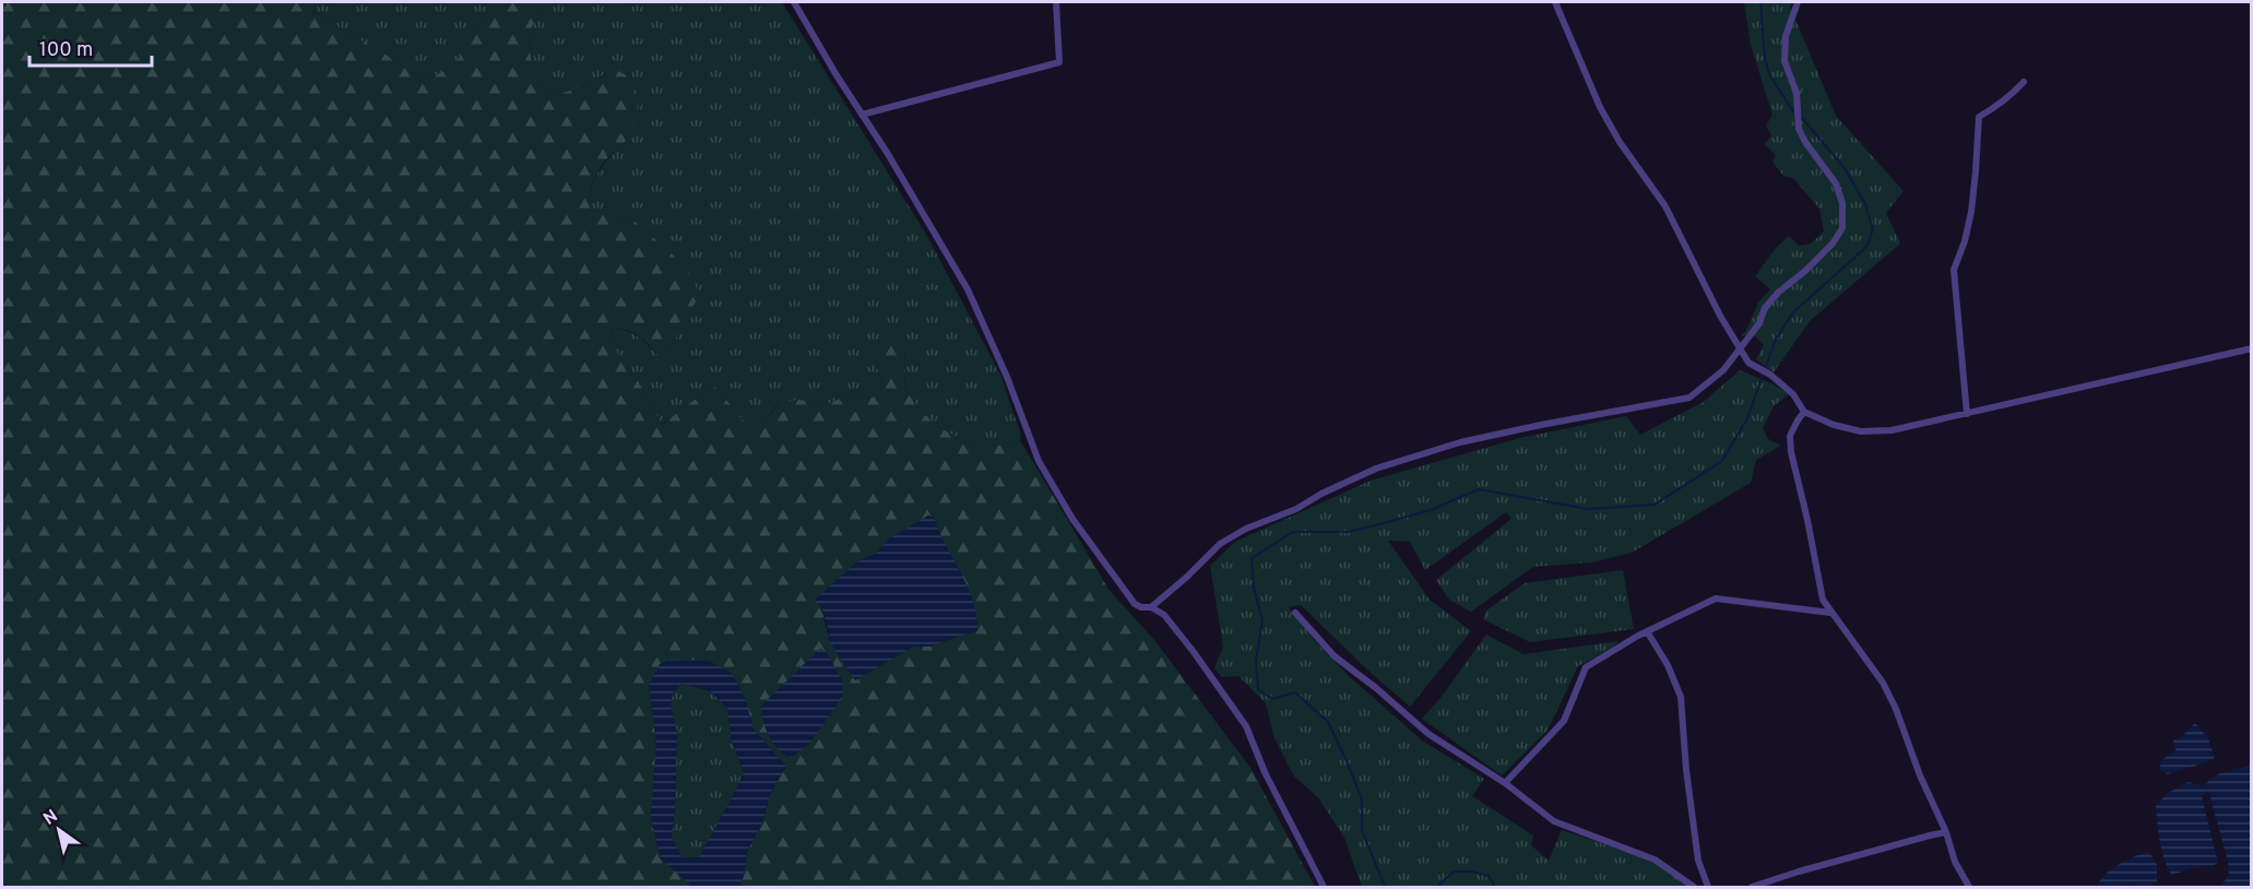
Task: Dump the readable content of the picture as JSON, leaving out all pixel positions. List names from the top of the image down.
{
  "scale_bar": "100 m",
  "north": "top left"
}
